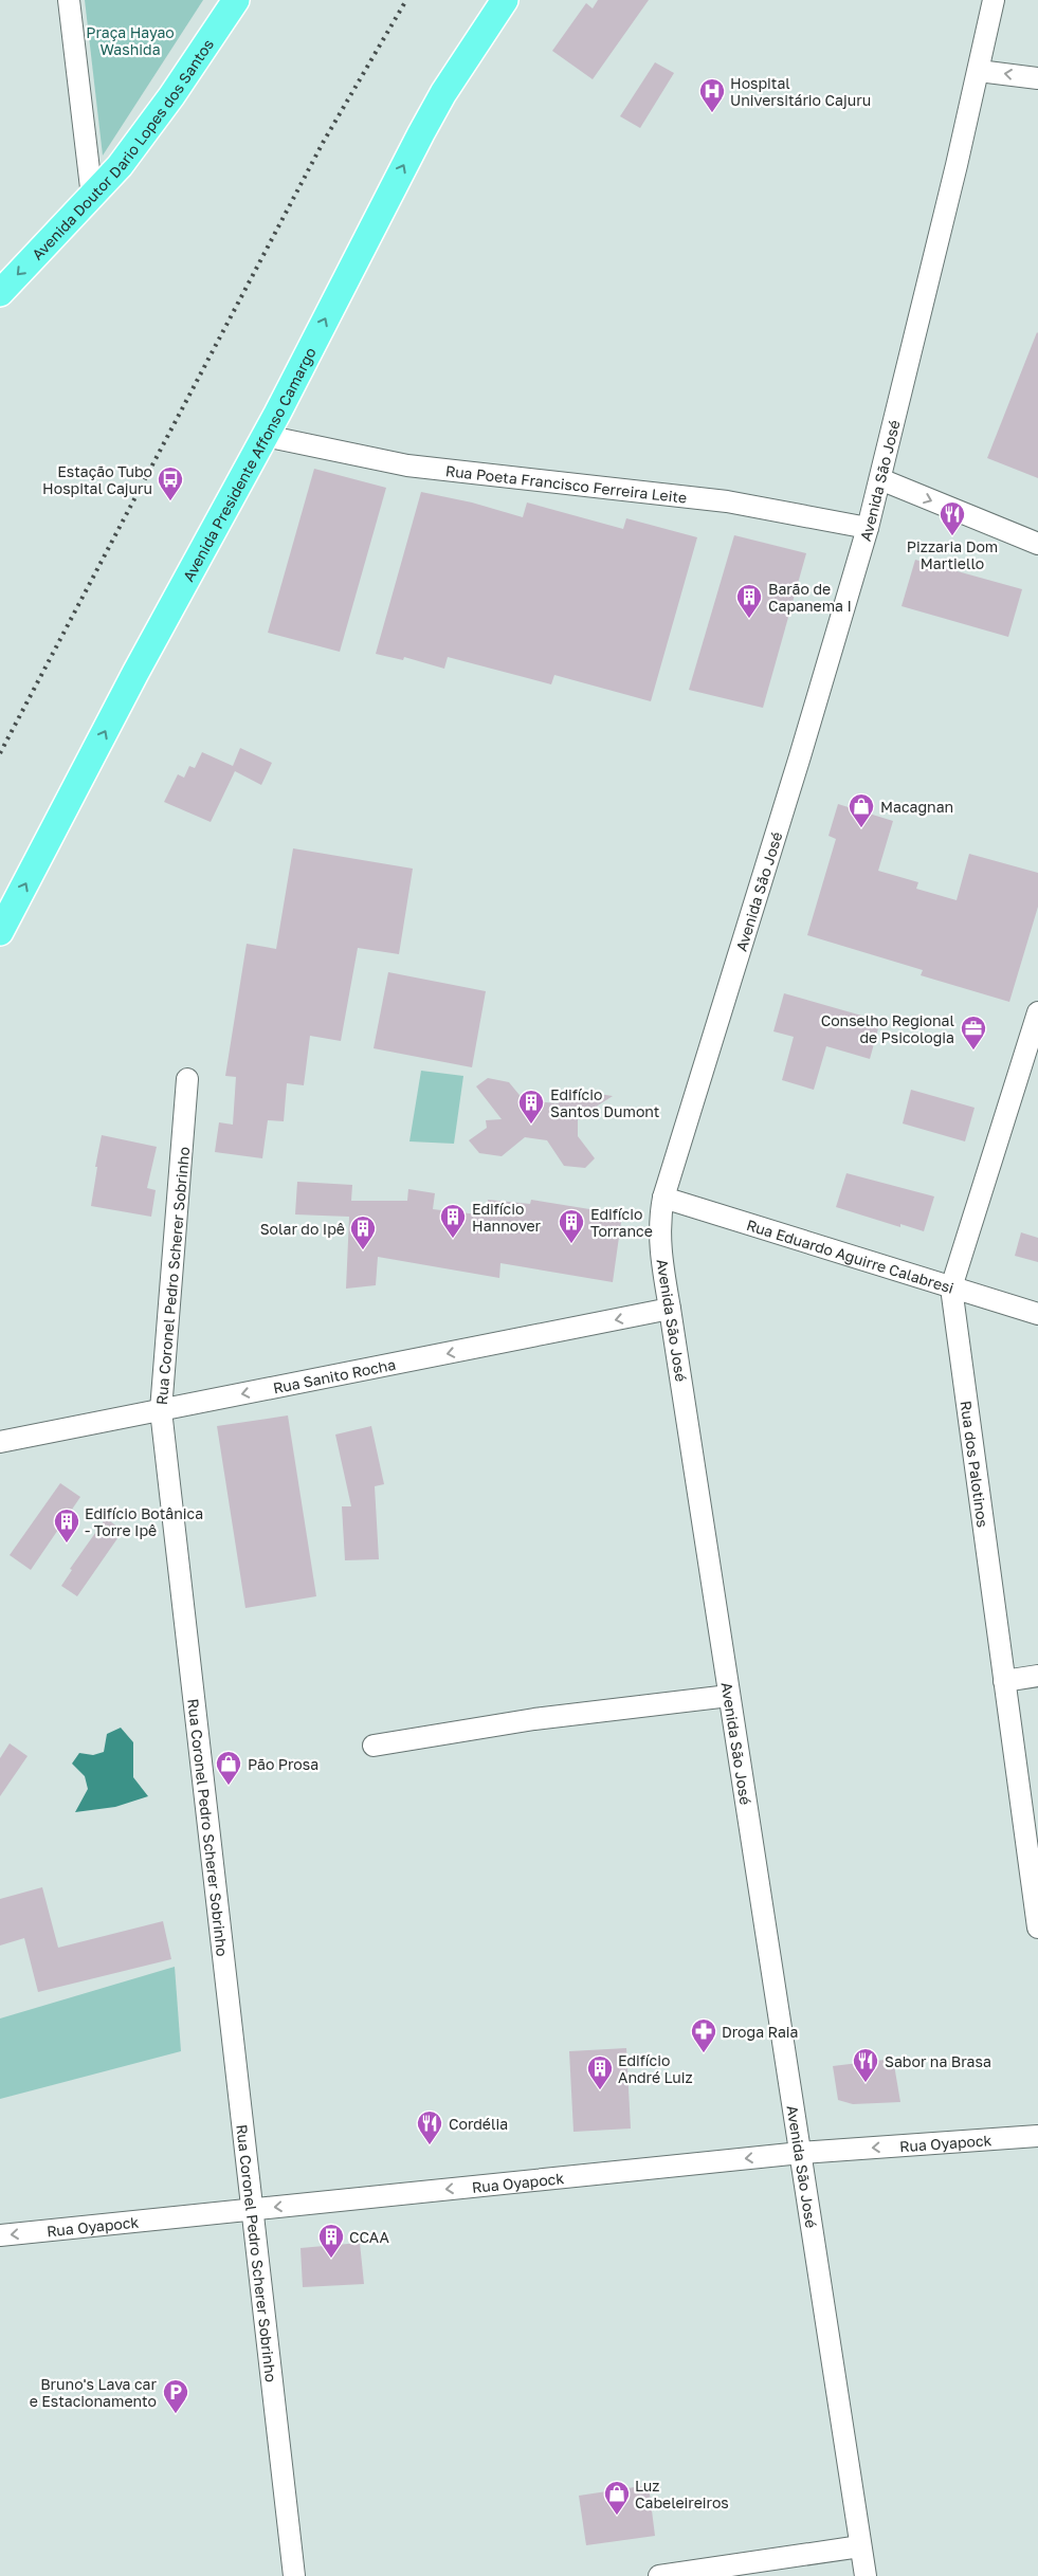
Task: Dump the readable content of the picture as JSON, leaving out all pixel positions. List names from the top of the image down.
{
  "streets": {
    "main road": ["Avenida Doutor Dario Lopes dos Santos", "Avenida Presidente Affonso Camargo"],
    "street": [
      "Avenida São José",
      "Rua Poeta Francisco Ferreira Leite",
      "Rua Eduardo Aguirre Calabresi",
      "Rua Coronel Pedro Scherer Sobrinho",
      "Rua Sanito Rocha",
      "Rua dos Palotinos",
      "Rua Oyapock"
    ]
  },
  "crossings": [
    ["Avenida Presidente Affonso Camargo", "Rua Poeta Francisco Ferreira Leite"],
    ["Avenida São José", "Rua Poeta Francisco Ferreira Leite"],
    ["Avenida São José", "Rua Eduardo Aguirre Calabresi"],
    ["Avenida São José", "Rua Sanito Rocha"],
    ["Avenida São José", "Rua Oyapock"],
    ["Rua Eduardo Aguirre Calabresi", "Rua dos Palotinos"],
    ["Rua Coronel Pedro Scherer Sobrinho", "Rua Sanito Rocha"],
    ["Rua Coronel Pedro Scherer Sobrinho", "Rua Oyapock"]
  ],
  "one_way": [
    "Avenida Doutor Dario Lopes dos Santos",
    "Avenida Presidente Affonso Camargo",
    "Rua Sanito Rocha",
    "Rua Oyapock"
  ],
  "parks": ["Praça Hayao Washida"],
  "places": {
    "hospital": ["Hospital Universitário Cajuru"],
    "bus stop": ["Estação Tubo Hospital Cajuru"],
    "restaurant": ["Pizzaria Dom Martiello", "Sabor na Brasa", "Cordélia"],
    "building": [
      "Barão de Capanema I",
      "Edifício Santos Dumont",
      "Edifício Hannover",
      "Edifício Torrance",
      "Solar do Ipê",
      "Edifício Botânica - Torre Ipê",
      "Edifício André Luiz",
      "CCAA"
    ],
    "shop": ["Macagnan", "Pão Prosa", "Luz Cabeleireiros"],
    "office": ["Conselho Regional de Psicologia"],
    "pharmacy": ["Droga Raia"],
    "parking": ["Bruno's Lava car e Estacionamento"]
  }
}
